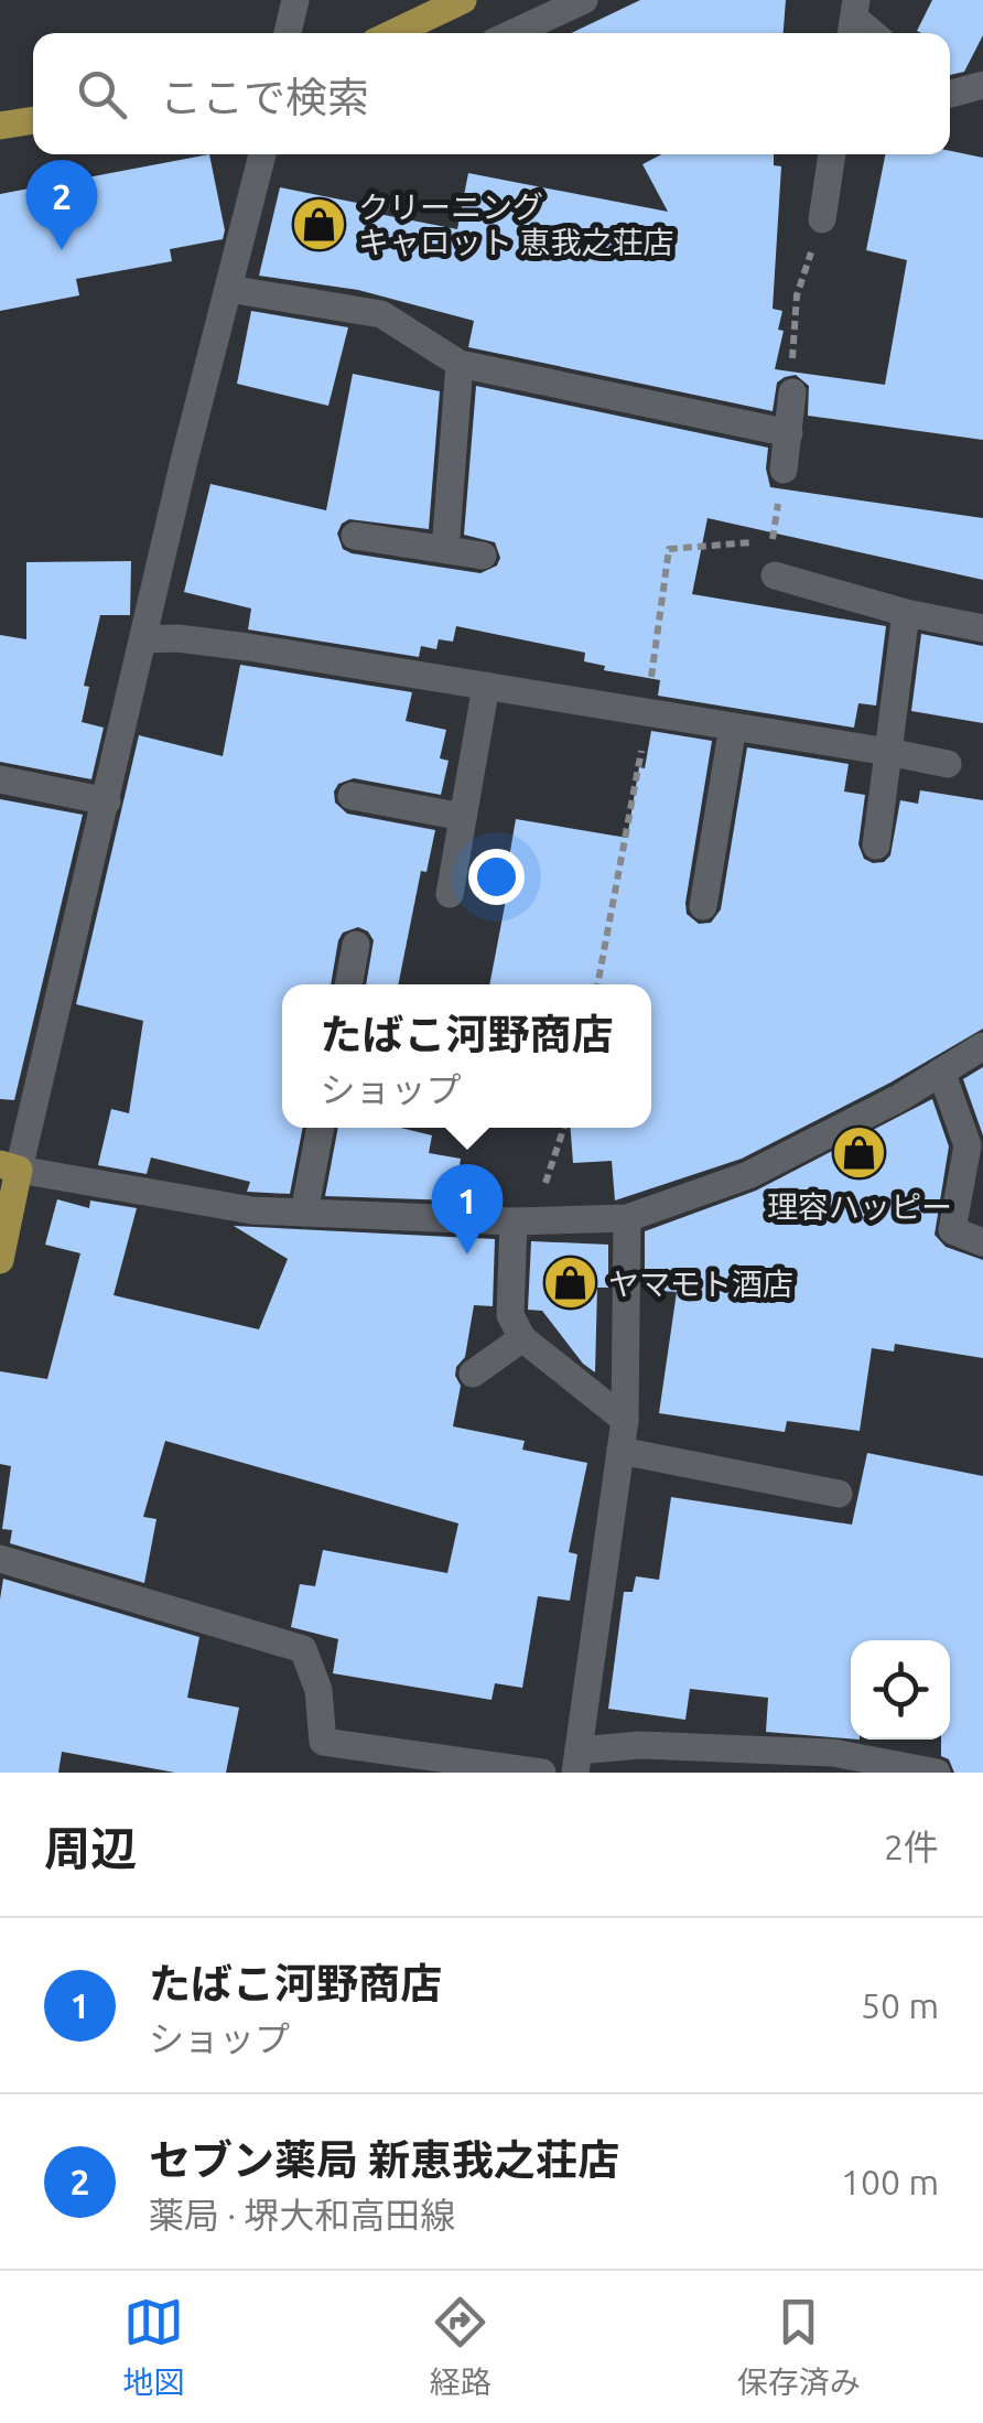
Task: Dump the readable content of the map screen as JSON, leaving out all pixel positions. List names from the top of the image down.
{
  "places": {
    "shop": ["クリーニング キャロット 恵我之荘店", "理容ハッピー", "ヤマモト酒店"]
  },
  "page": {
    "search": "ここで検索",
    "pins": ["2", "1"],
    "popup": ["たばこ河野商店", "ショップ"],
    "heading": ["周辺", "2件"],
    "list": [
      {
        "mark": "1",
        "name": "たばこ河野商店",
        "note": "ショップ",
        "value": "50 m"
      },
      {
        "mark": "2",
        "name": "セブン薬局 新恵我之荘店",
        "note": "薬局 · 堺大和高田線",
        "value": "100 m"
      }
    ],
    "nav": ["地図", "経路", "保存済み"]
  }
}
